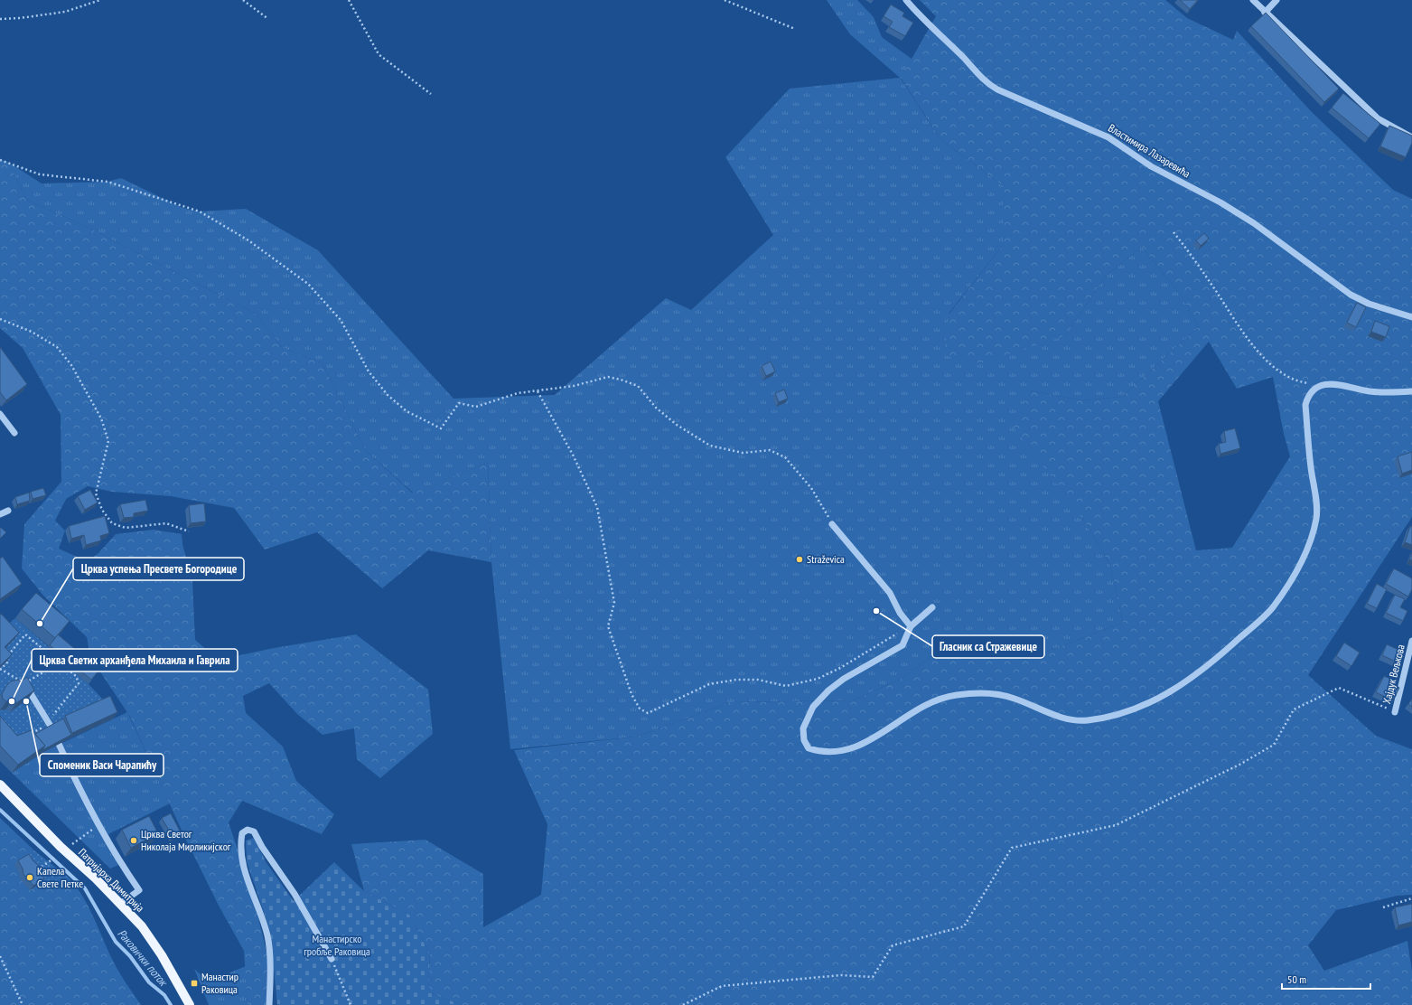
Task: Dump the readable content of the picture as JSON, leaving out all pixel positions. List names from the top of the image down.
{
  "streets": {
    "main road": ["Патријарха Димитрија"],
    "street": ["Властимира Лазаревића", "Хајдук Вељкова"]
  },
  "water": ["Раковички поток"],
  "parks": ["Манастирско гробље Раковица"],
  "places": {
    "other": [
      "Straževica",
      "Гласник са Стражевице",
      "Црква успења Пресвете Богородице",
      "Црква Светих арханђела Михаила и Гаврила",
      "Споменик Васи Чарапићу",
      "Црква Светог Николаја Мирликијског",
      "Капела Свете Петке"
    ],
    "transit": ["Манастир Раковица"]
  },
  "scale_bar": "50 m"
}
